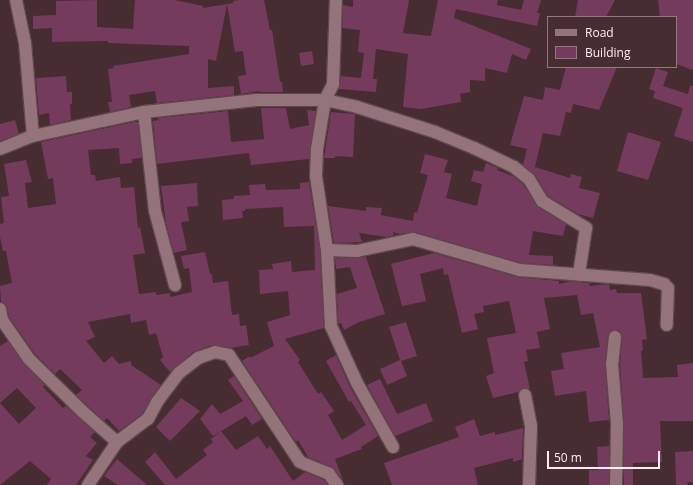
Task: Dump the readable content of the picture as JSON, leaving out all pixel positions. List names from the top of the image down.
{
  "legend": ["Road", "Building"],
  "scale_bar": "50 m"
}
